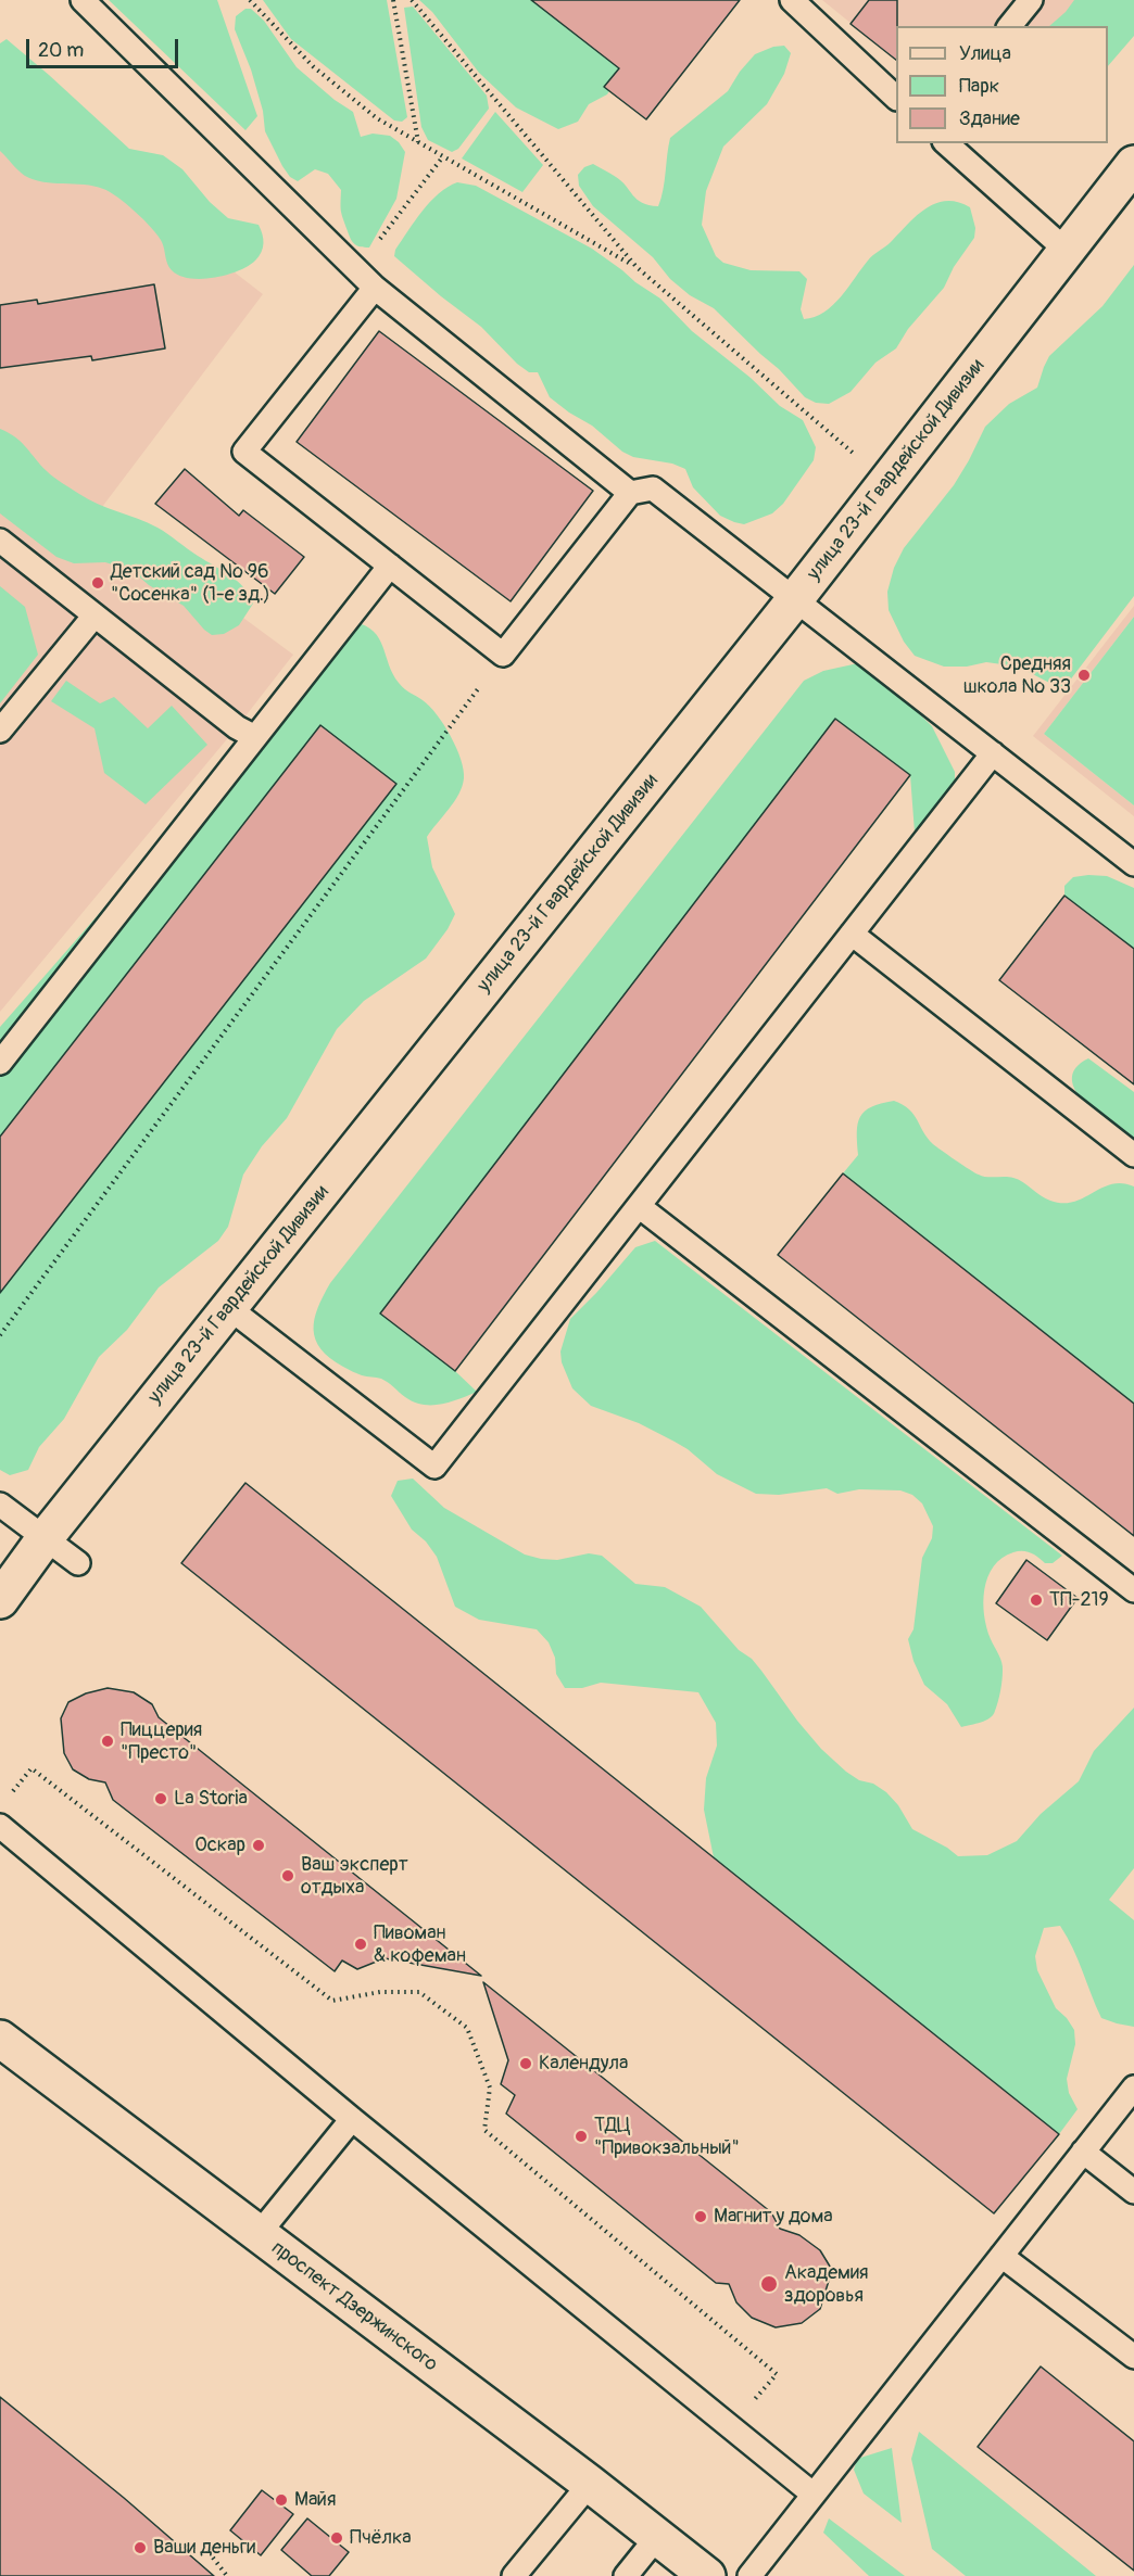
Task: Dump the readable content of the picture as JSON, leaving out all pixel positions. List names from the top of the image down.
{
  "streets": {
    "street": ["улица 23-й Гвардейской Дивизии", "проспект Дзержинского"]
  },
  "places": [
    "Детский сад № 96 \"Сосенка\" (1-е зд.)",
    "Средняя школа № 33",
    "ТП-219",
    "Пиццерия \"Престо\"",
    "La Storia",
    "Оскар",
    "Ваш эксперт отдыха",
    "Пивоман & кофеман",
    "Календула",
    "ТДЦ \"Привокзальный\"",
    "Магнит у дома",
    "Академия здоровья",
    "Майя",
    "Пчёлка",
    "Ваши деньги"
  ],
  "legend": ["Улица", "Парк", "Здание"],
  "scale_bar": "20 m"
}
